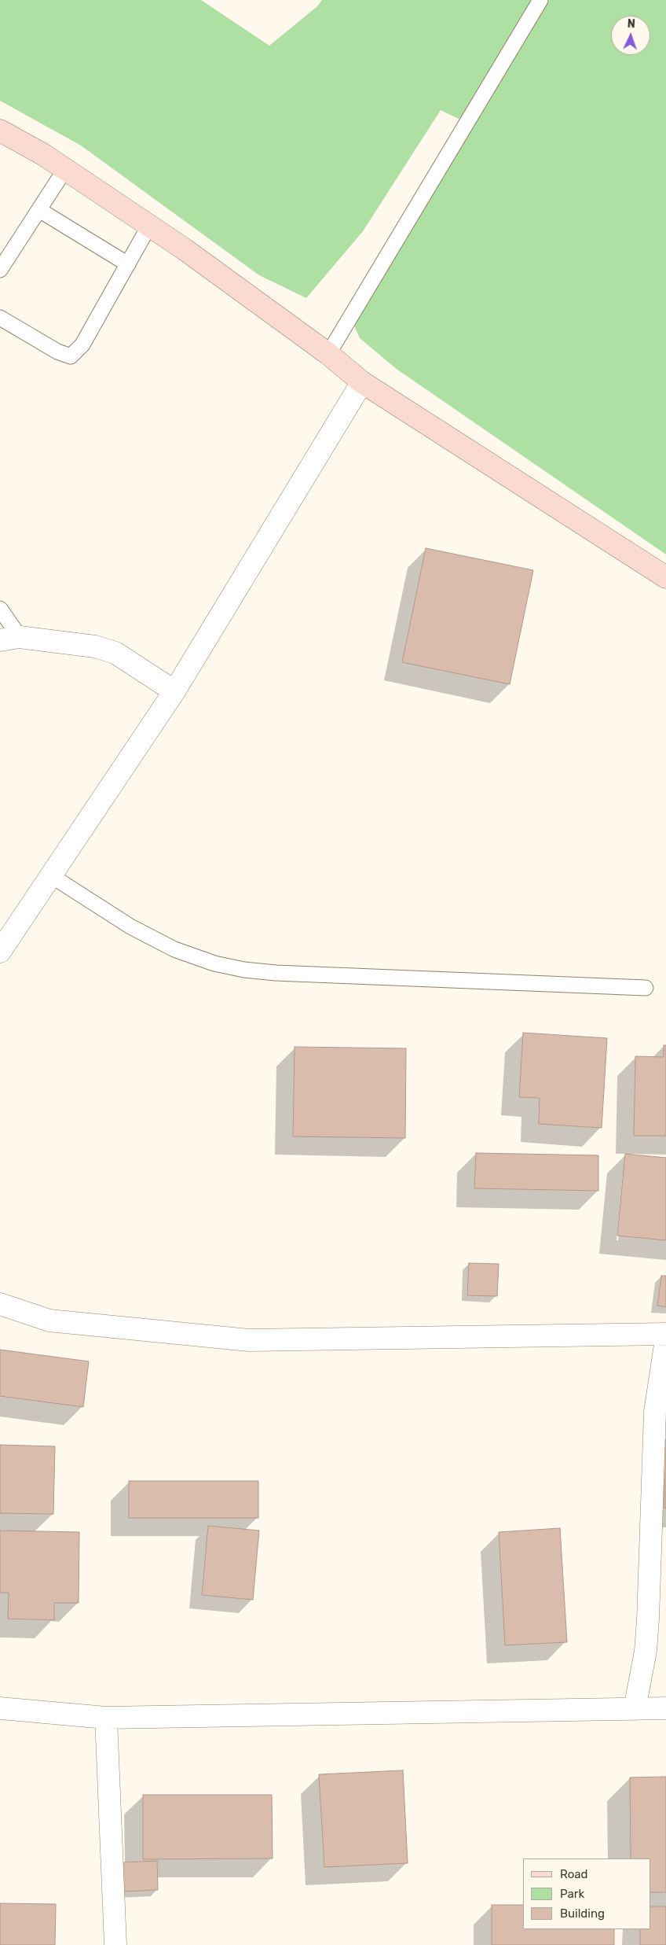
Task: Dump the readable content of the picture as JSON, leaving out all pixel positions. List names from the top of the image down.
{
  "legend": ["Road", "Park", "Building"],
  "north": "top"
}
